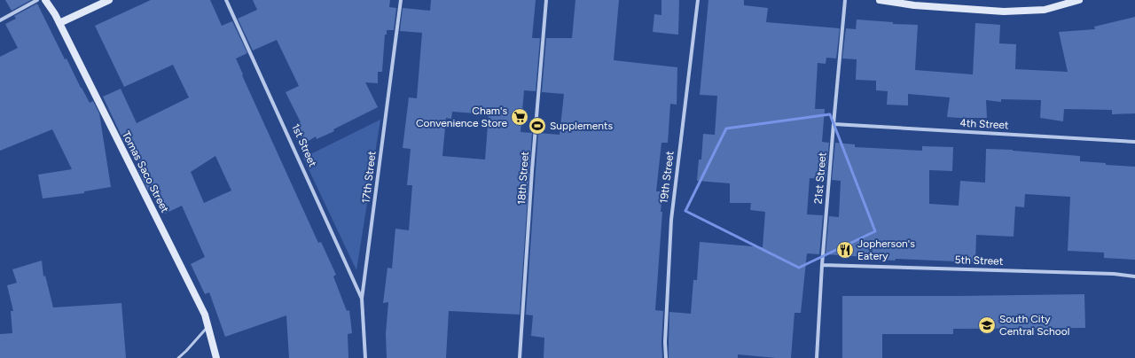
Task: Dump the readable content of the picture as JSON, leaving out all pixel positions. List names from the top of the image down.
{
  "streets": {
    "street": [
      "4th Street",
      "1st Street",
      "Tomas Saco Street",
      "17th Street",
      "19th Street",
      "18th Street",
      "21st Street",
      "5th Street"
    ]
  },
  "crossings": [
    ["4th Street", "21st Street"],
    ["1st Street", "17th Street"],
    ["21st Street", "5th Street"]
  ],
  "places": {
    "supermarket": ["Cham's Convenience Store"],
    "sports": ["Supplements"],
    "restaurant": ["Jopherson's Eatery"],
    "school or university": ["South City Central School"]
  }
}
